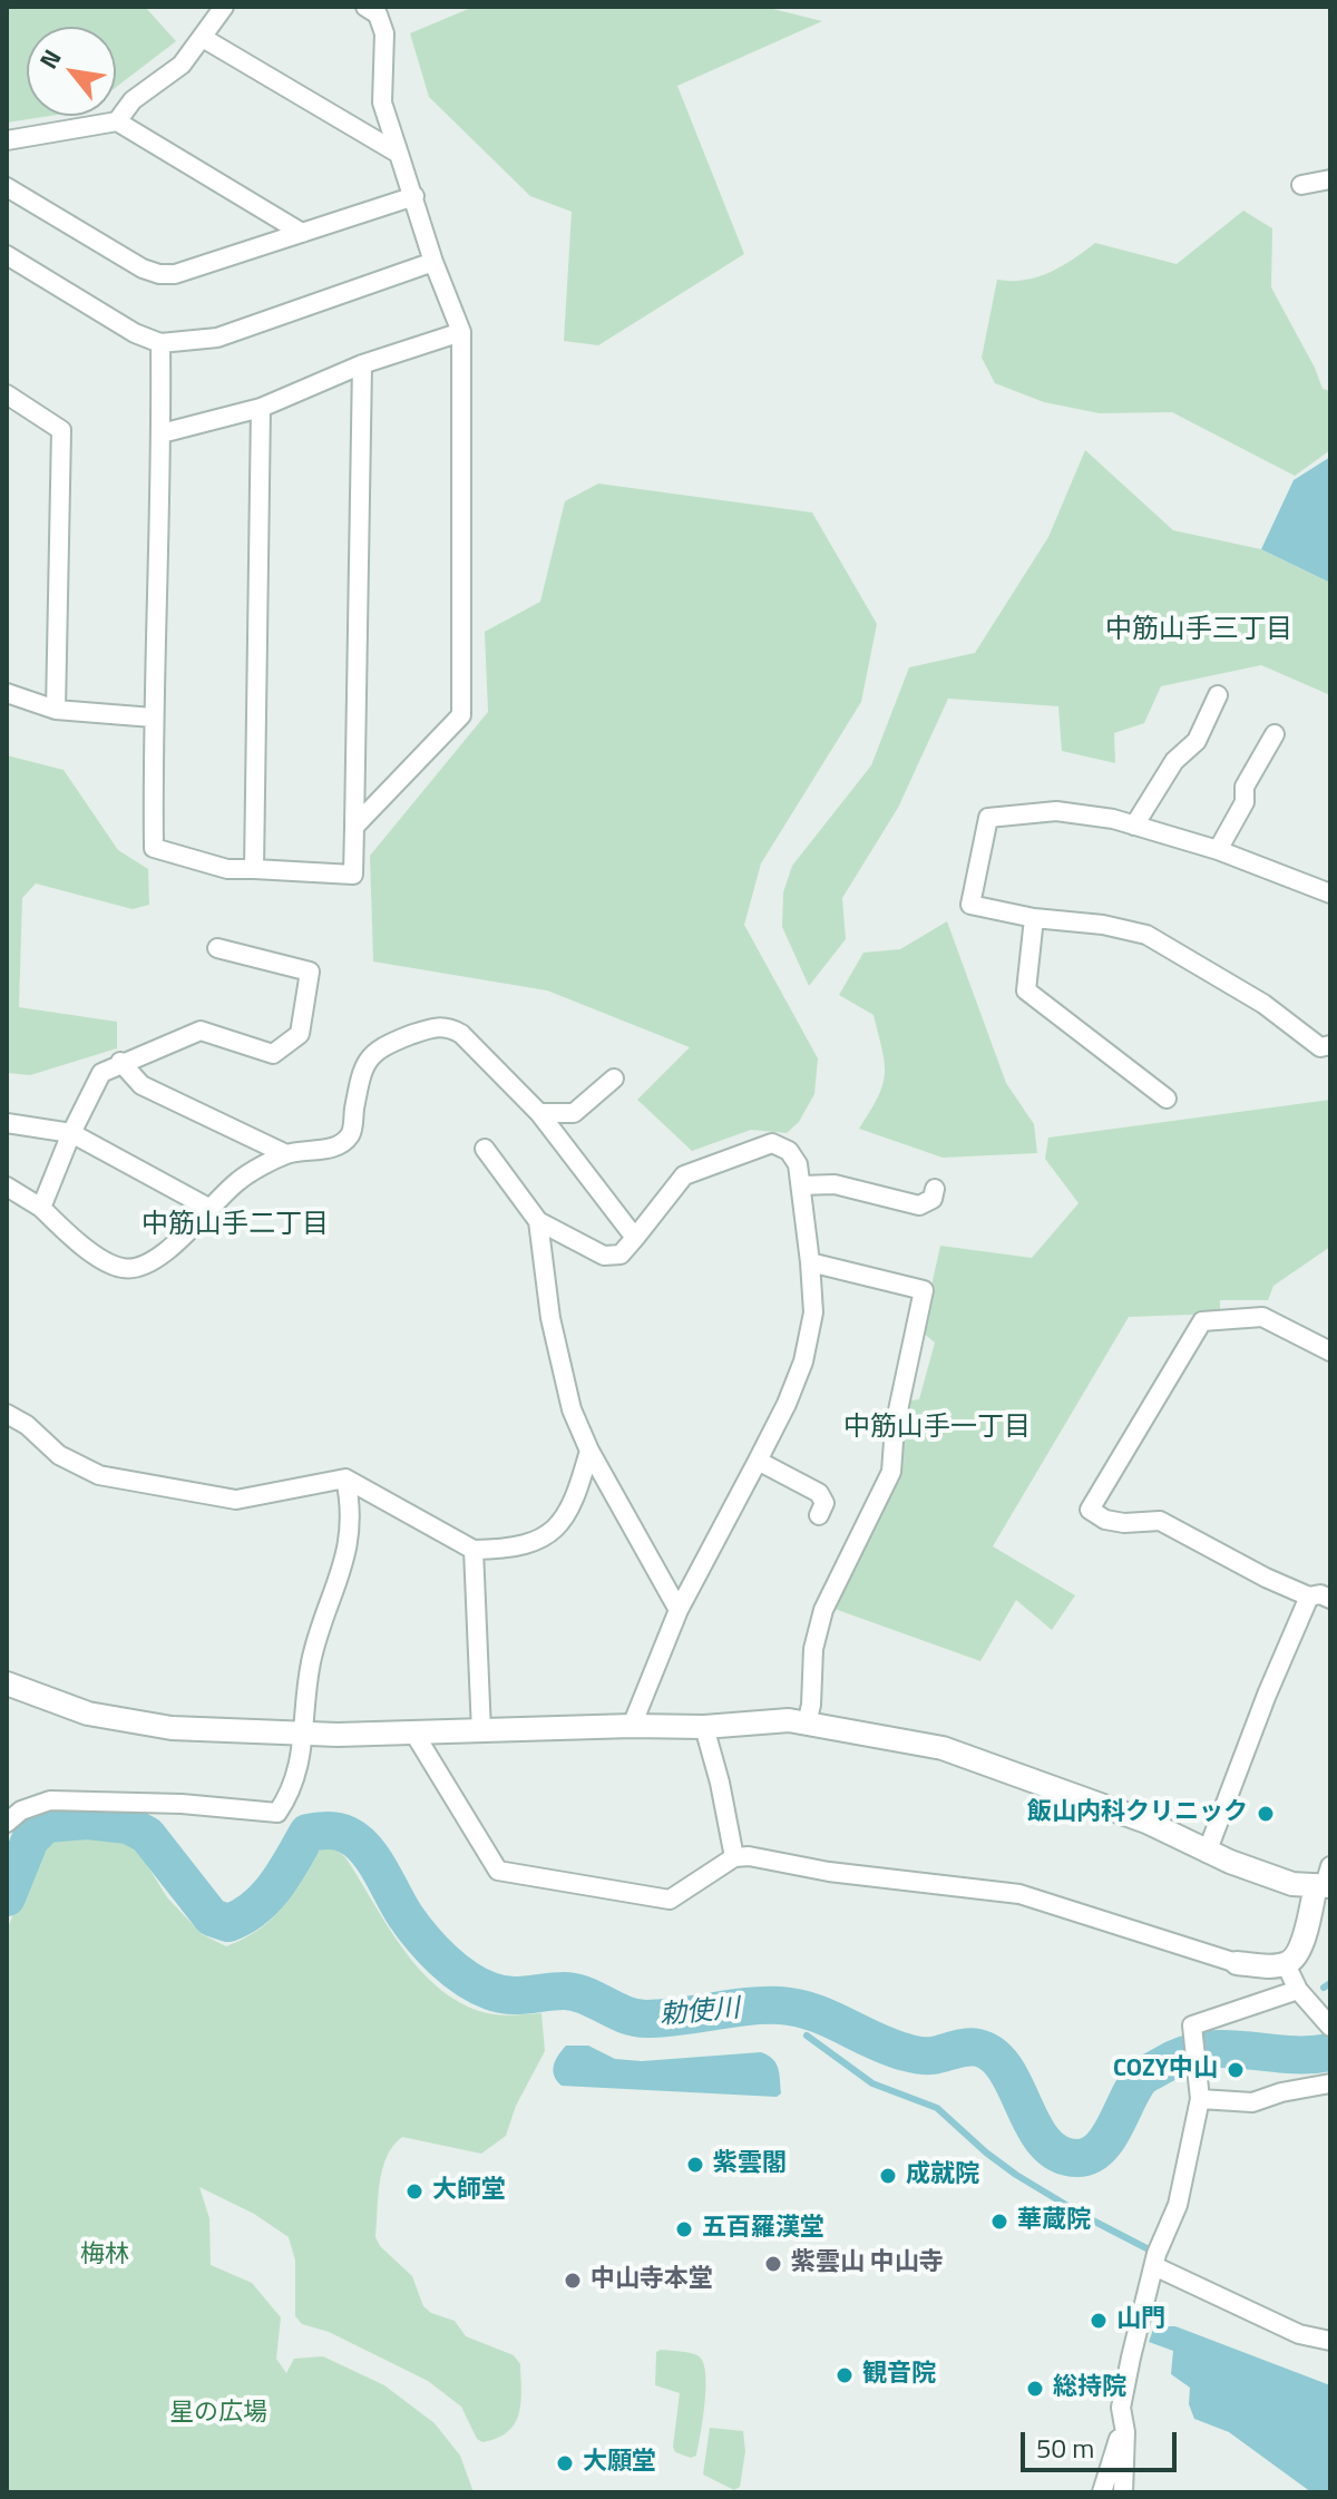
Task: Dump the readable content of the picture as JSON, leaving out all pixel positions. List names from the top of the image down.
{
  "districts": ["中筋山手三丁目", "中筋山手二丁目", "中筋山手一丁目"],
  "water": ["勅使川"],
  "parks": ["梅林", "星の広場"],
  "places": [
    "飯山内科クリニック",
    "COZY中山",
    "紫雲閣",
    "成就院",
    "大師堂",
    "華蔵院",
    "五百羅漢堂",
    "紫雲山 中山寺",
    "中山寺本堂",
    "山門",
    "観音院",
    "総持院",
    "大願堂"
  ],
  "scale_bar": "50 m",
  "north": "top left"
}
